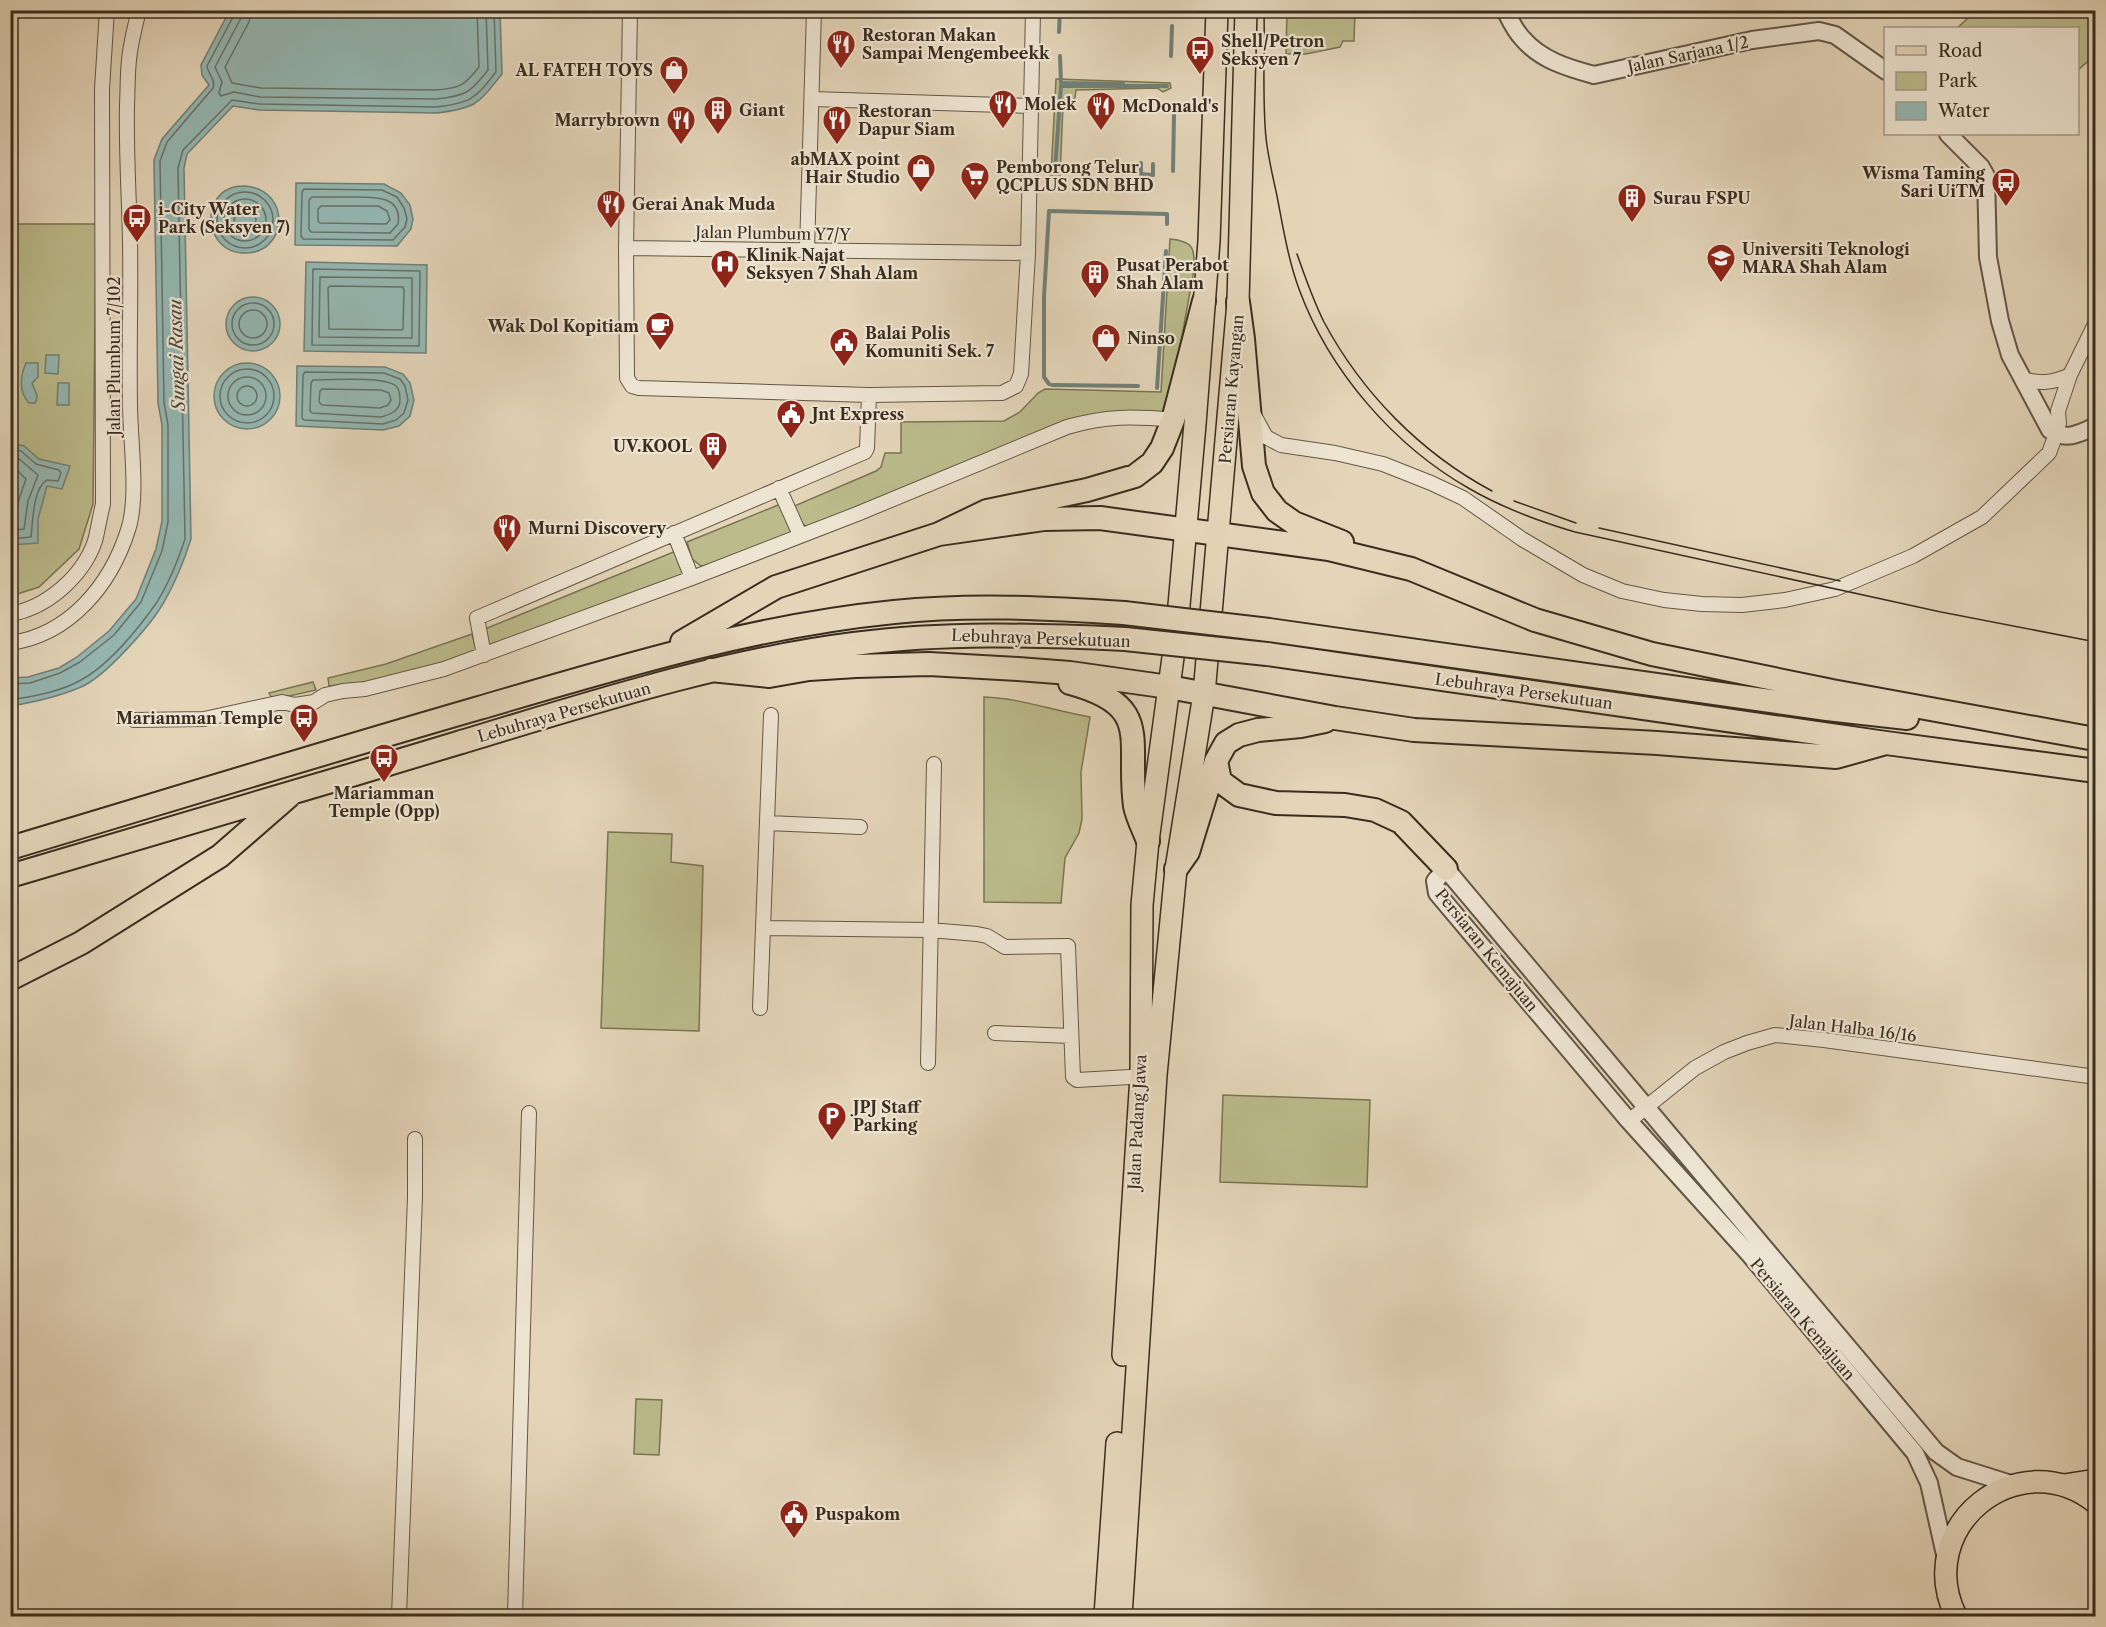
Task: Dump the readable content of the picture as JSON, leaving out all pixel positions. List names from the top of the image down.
{
  "streets": {
    "highway": ["Lebuhraya Persekutuan"],
    "main road": ["Persiaran Kayangan", "Jalan Padang Jawa"],
    "street": [
      "Jalan Sarjana 1/2",
      "Jalan Plumbum Y7/Y",
      "Jalan Plumbum 7/102",
      "Persiaran Kemajuan",
      "Jalan Halba 16/16"
    ]
  },
  "crossings": [
    ["Persiaran Kayangan", "Jalan Padang Jawa"],
    ["Persiaran Kemajuan", "Jalan Halba 16/16"]
  ],
  "water": ["Sungai Rasau"],
  "places": {
    "restaurant": [
      "Restoran Makan Sampai Mengembeekk",
      "Molek",
      "McDonald's",
      "Marrybrown",
      "Restoran Dapur Siam",
      "Gerai Anak Muda",
      "Murni Discovery"
    ],
    "bus stop": [
      "Shell/Petron Seksyen 7",
      "Wisma Taming Sari UiTM",
      "i-City Water Park (Seksyen 7)",
      "Mariamman Temple",
      "Mariamman Temple (Opp)"
    ],
    "shop": ["AL FATEH TOYS", "abMAX point Hair Studio", "Ninso"],
    "building": [
      "Giant",
      "Surau FSPU",
      "Pusat Perabot Shah Alam",
      "UV.KOOL"
    ],
    "supermarket": ["Pemborong Telur QCPLUS SDN BHD"],
    "school or university": ["Universiti Teknologi MARA Shah Alam"],
    "hospital": ["Klinik Najat Seksyen 7 Shah Alam"],
    "cafe": ["Wak Dol Kopitiam"],
    "public building": ["Balai Polis Komuniti Sek. 7", "Jnt Express", "Puspakom"],
    "parking": ["JPJ Staff Parking"]
  },
  "legend": ["Road", "Park", "Water"]
}
